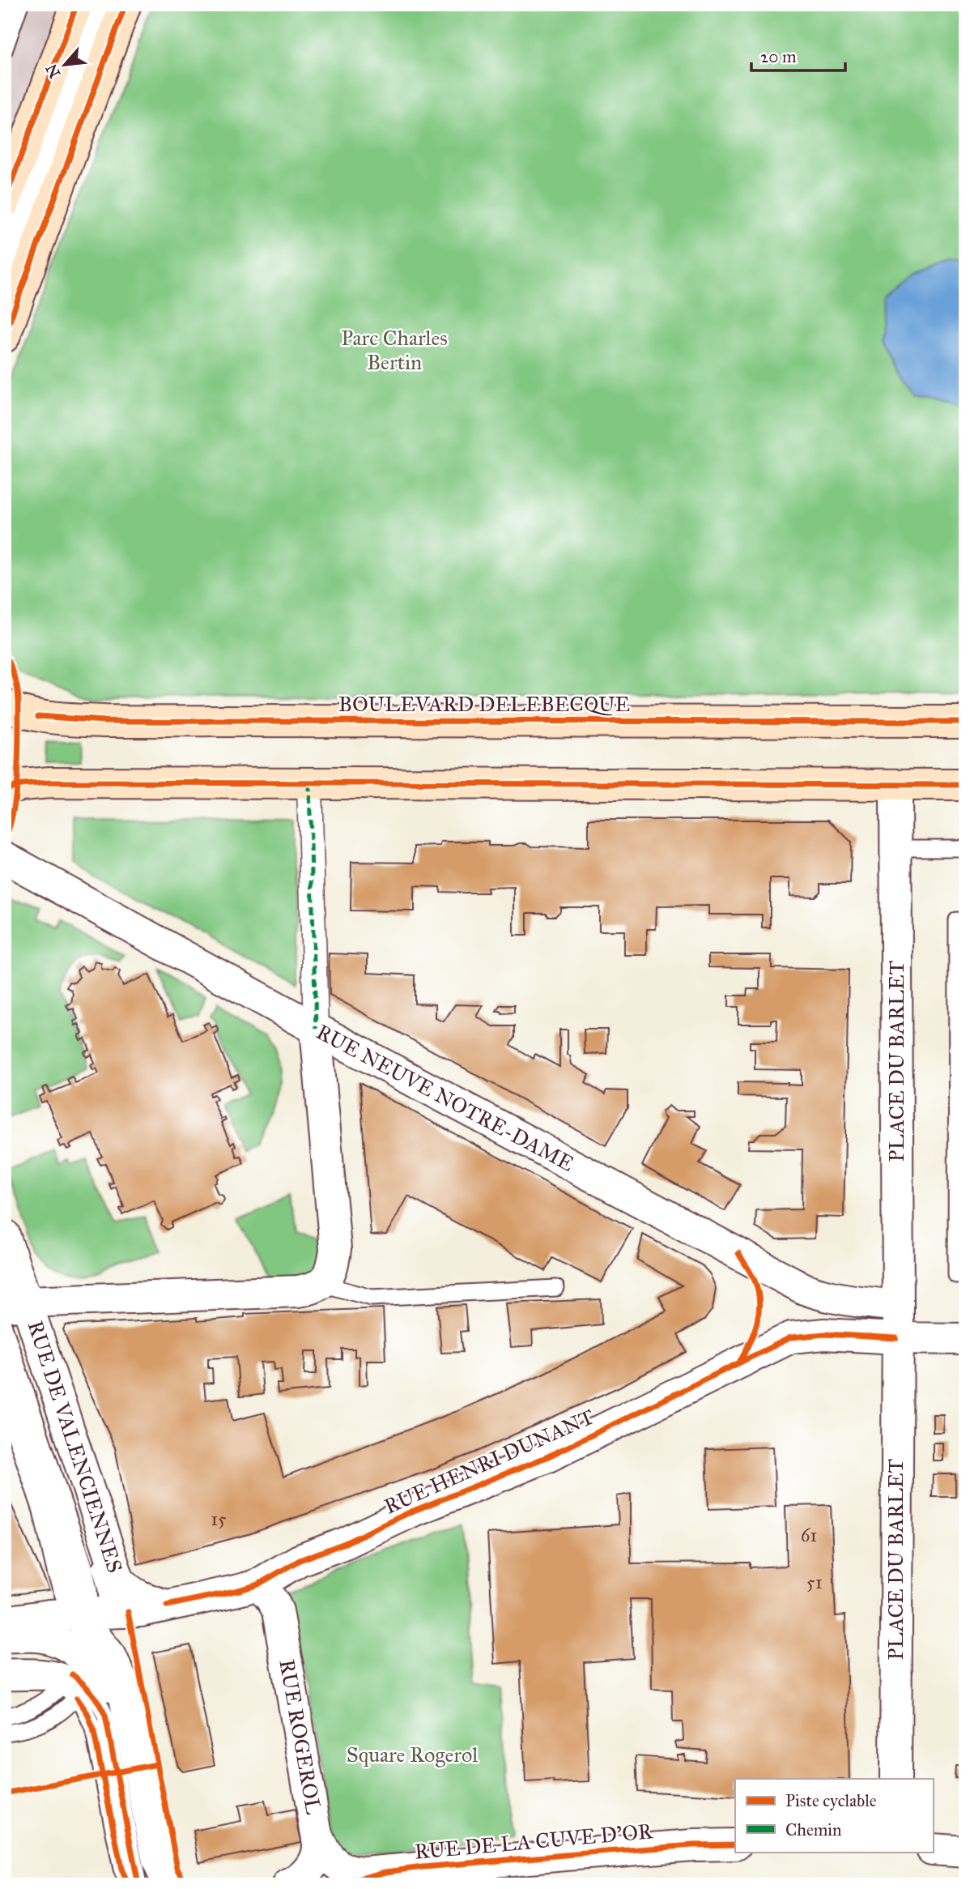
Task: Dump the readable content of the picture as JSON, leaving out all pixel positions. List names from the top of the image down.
{
  "streets": {
    "main road": ["BOULEVARD DELEBECQUE"],
    "street": [
      "PLACE DU BARLET",
      "RUE NEUVE NOTRE-DAME",
      "RUE DE VALENCIENNES",
      "RUE HENRI DUNANT",
      "RUE ROGEROL",
      "RUE DE LA CUVE D'OR"
    ]
  },
  "crossings": [
    ["PLACE DU BARLET", "RUE NEUVE NOTRE-DAME"],
    ["PLACE DU BARLET", "RUE HENRI DUNANT"],
    ["RUE DE VALENCIENNES", "RUE HENRI DUNANT"],
    ["RUE HENRI DUNANT", "RUE ROGEROL"],
    ["RUE ROGEROL", "RUE DE LA CUVE D'OR"]
  ],
  "parks": ["Parc Charles Bertin", "Square Rogerol"],
  "house_numbers": ["15", "61", "51"],
  "legend": ["Piste cyclable", "Chemin"],
  "scale_bar": "20 m",
  "north": "bottom left"
}
